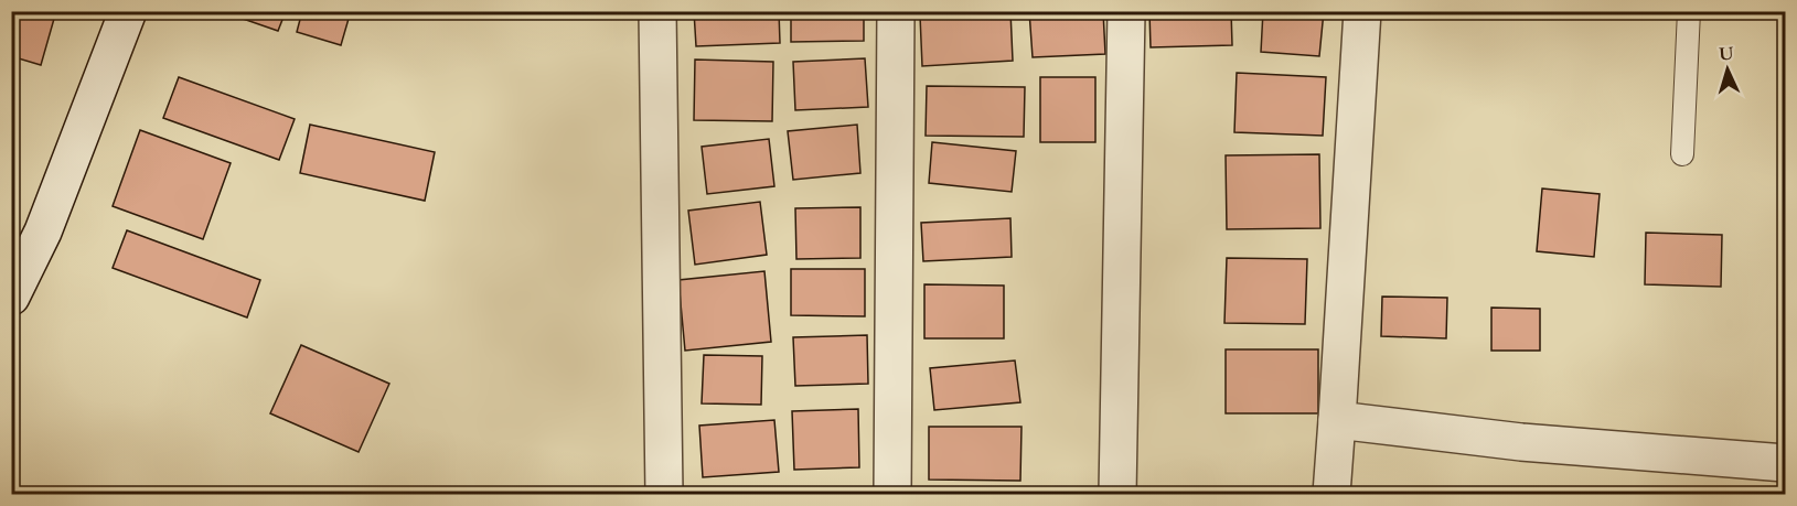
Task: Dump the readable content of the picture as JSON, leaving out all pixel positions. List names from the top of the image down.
{
  "north": "top"
}
